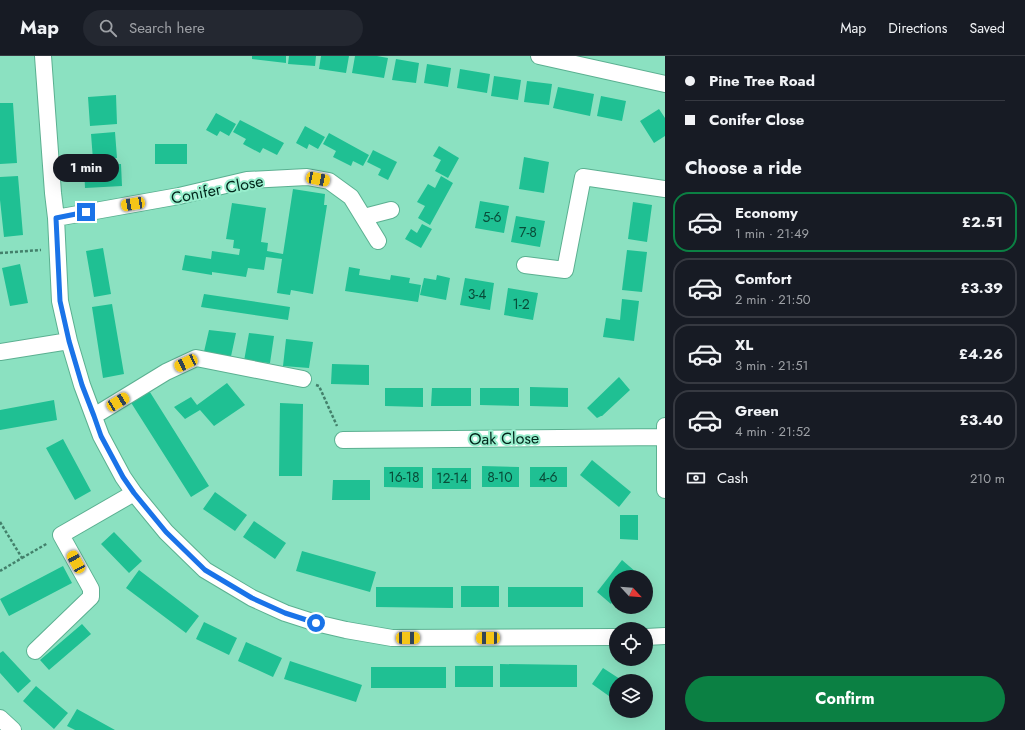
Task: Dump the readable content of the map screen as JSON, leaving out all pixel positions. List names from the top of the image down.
{
  "streets": {
    "street": ["Conifer Close", "Oak Close"]
  },
  "house_numbers": [
    "5-6",
    "7-8",
    "3-4",
    "1-2",
    "16-18",
    "8-10",
    "4-6",
    "12-14"
  ],
  "north": "bottom right",
  "page": {
    "header": "Map",
    "search": "Search here",
    "nav": ["Map", "Directions", "Saved"],
    "banner": ["Pine Tree Road", "Conifer Close"],
    "heading": "Choose a ride",
    "bubble": "1 min",
    "list": [
      {
        "name": "Economy",
        "note": "1 min · 21:49",
        "value": "£2.51"
      },
      {
        "name": "Comfort",
        "note": "2 min · 21:50",
        "value": "£3.39"
      },
      {
        "name": "XL",
        "note": "3 min · 21:51",
        "value": "£4.26"
      },
      {
        "name": "Green",
        "note": "4 min · 21:52",
        "value": "£3.40"
      }
    ],
    "pay": ["Cash", "210 m"],
    "buttons": "Confirm"
  }
}
